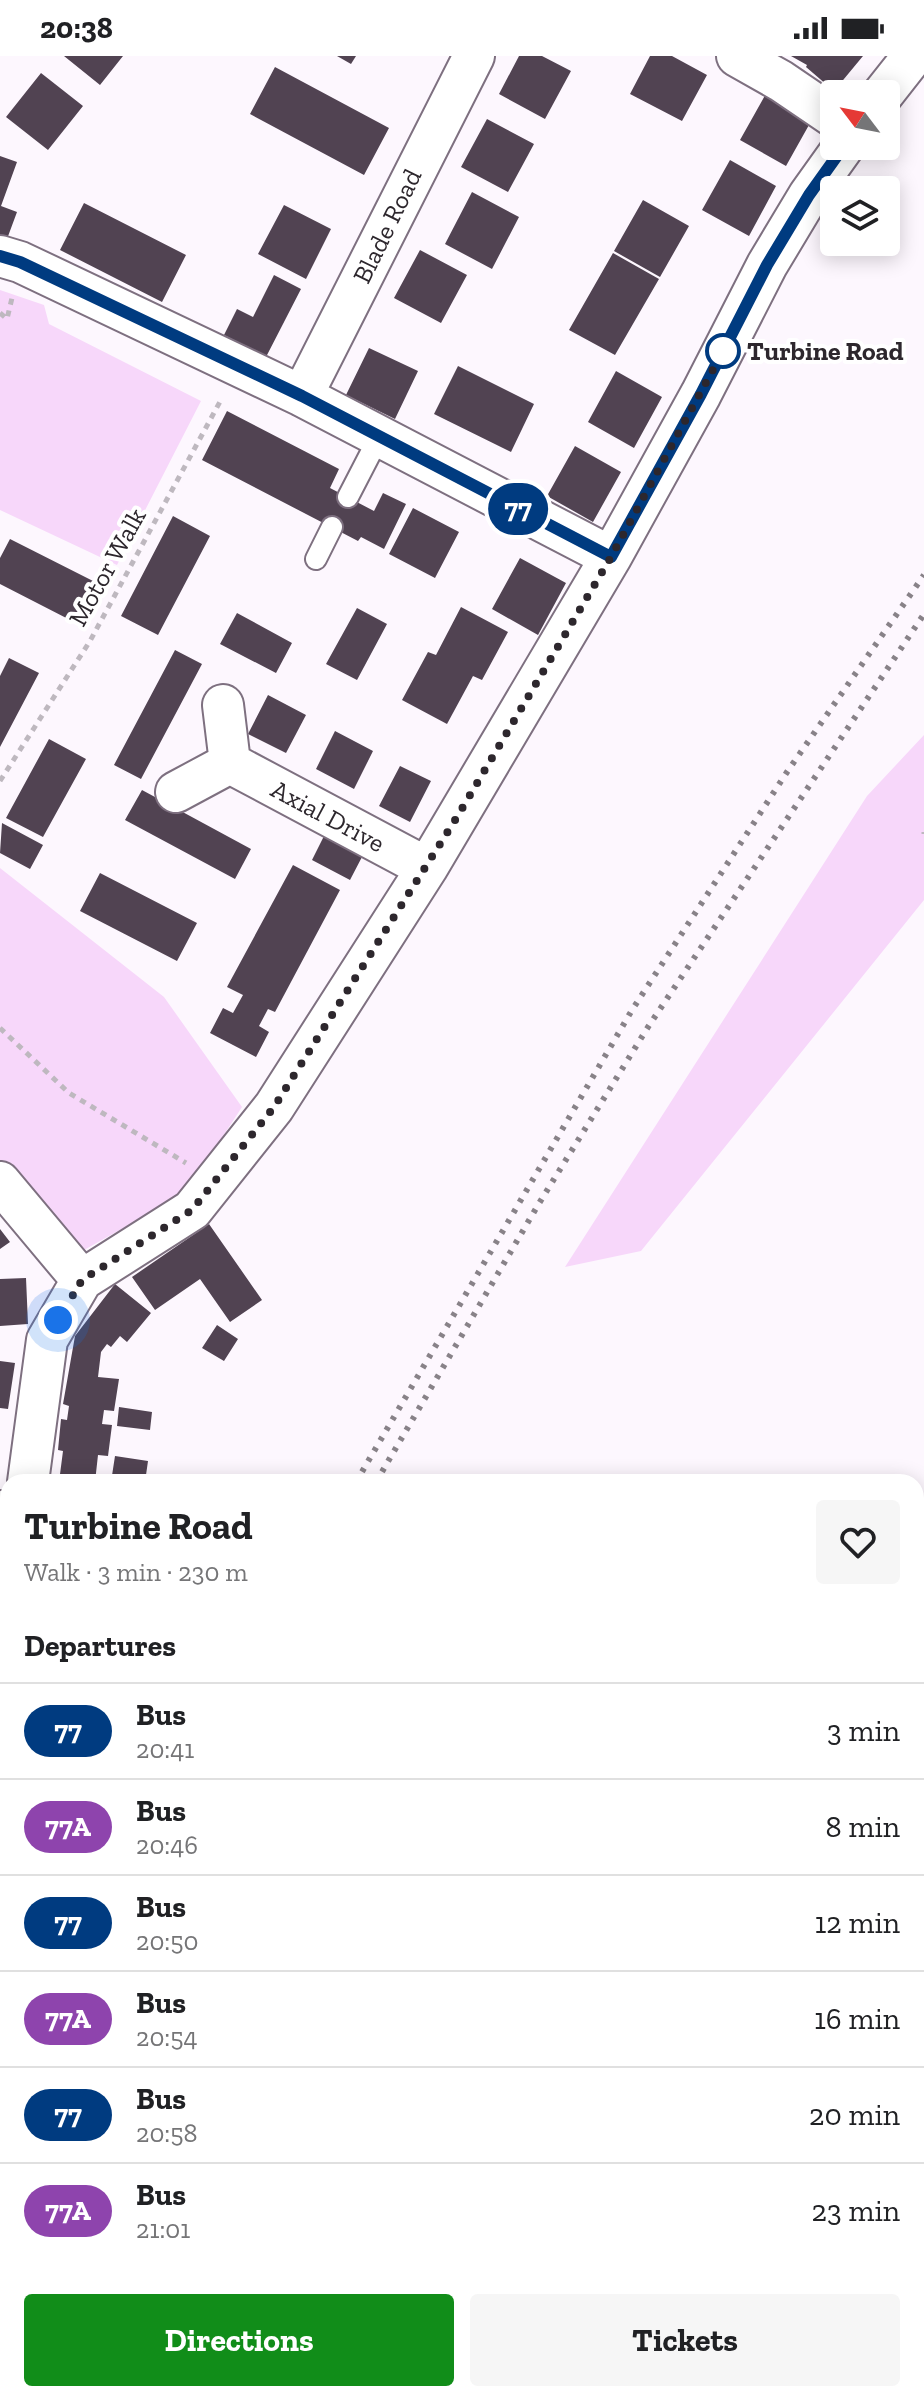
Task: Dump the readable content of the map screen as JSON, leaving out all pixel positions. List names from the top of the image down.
{
  "streets": {
    "street": ["Blade Road", "Axial Drive"],
    "path": ["Motor Walk"]
  },
  "places": ["Turbine Road"],
  "lines": ["bus line 77"],
  "north": "top left",
  "page": {
    "status": "20:38",
    "on_map": "77",
    "heading": [
      ["Turbine Road", "Walk · 3 min · 230 m"],
      "Departures"
    ],
    "list": [
      {
        "mark": "77",
        "name": "Bus",
        "note": "20:41",
        "value": "3 min"
      },
      {
        "mark": "77A",
        "name": "Bus",
        "note": "20:46",
        "value": "8 min"
      },
      {
        "mark": "77",
        "name": "Bus",
        "note": "20:50",
        "value": "12 min"
      },
      {
        "mark": "77A",
        "name": "Bus",
        "note": "20:54",
        "value": "16 min"
      },
      {
        "mark": "77",
        "name": "Bus",
        "note": "20:58",
        "value": "20 min"
      },
      {
        "mark": "77A",
        "name": "Bus",
        "note": "21:01",
        "value": "23 min"
      }
    ],
    "buttons": ["Directions", "Tickets"]
  }
}
